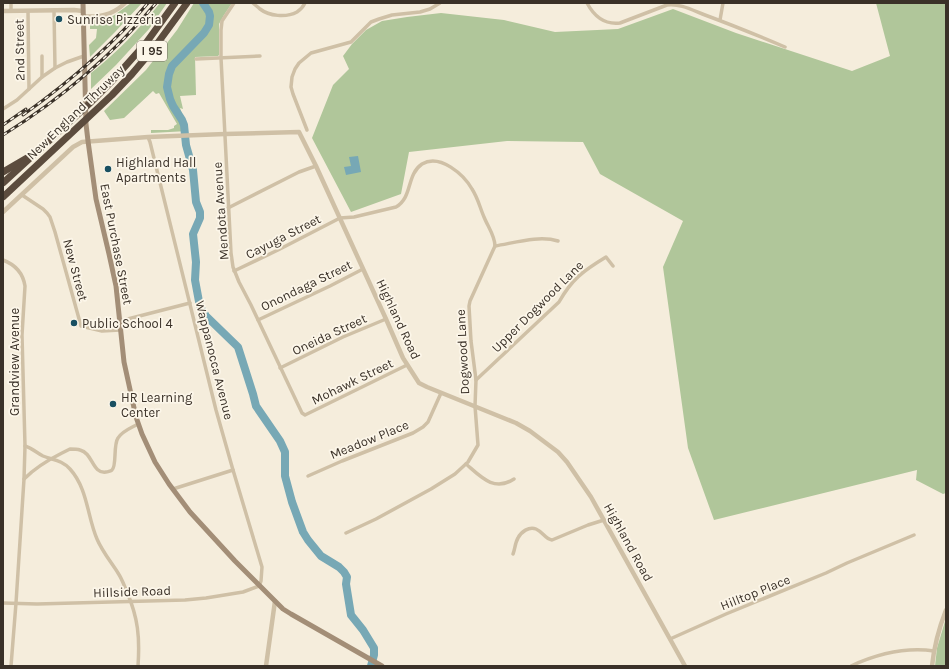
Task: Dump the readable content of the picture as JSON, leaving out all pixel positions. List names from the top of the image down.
{
  "streets": {
    "highway": ["I 95", "New England Thruway"],
    "main road": ["East Purchase Street"],
    "street": [
      "2nd Street",
      "Mendota Avenue",
      "Cayuga Street",
      "New Street",
      "Onondaga Street",
      "Upper Dogwood Lane",
      "Highland Road",
      "Oneida Street",
      "Dogwood Lane",
      "Wappanocca Avenue",
      "Grandview Avenue",
      "Mohawk Street",
      "Meadow Place",
      "Hillside Road",
      "Hilltop Place"
    ]
  },
  "crossings": [
    ["Mendota Avenue", "Cayuga Street"],
    ["Mendota Avenue", "Onondaga Street"],
    ["Mendota Avenue", "Highland Road"],
    ["Mendota Avenue", "Oneida Street"],
    ["Mendota Avenue", "Mohawk Street"],
    ["Cayuga Street", "Highland Road"],
    ["East Purchase Street", "New Street"],
    ["East Purchase Street", "Highland Road"],
    ["New Street", "Highland Road"],
    ["Onondaga Street", "Highland Road"],
    ["Upper Dogwood Lane", "Dogwood Lane"],
    ["Highland Road", "Oneida Street"],
    ["Highland Road", "Dogwood Lane"],
    ["Highland Road", "Wappanocca Avenue"],
    ["Highland Road", "Mohawk Street"],
    ["Highland Road", "Meadow Place"],
    ["Highland Road", "Hilltop Place"],
    ["Wappanocca Avenue", "Hillside Road"],
    ["Grandview Avenue", "Hillside Road"]
  ],
  "places": [
    "Sunrise Pizzeria",
    "Highland Hall Apartments",
    "Public School 4",
    "HR Learning Center"
  ]
}
